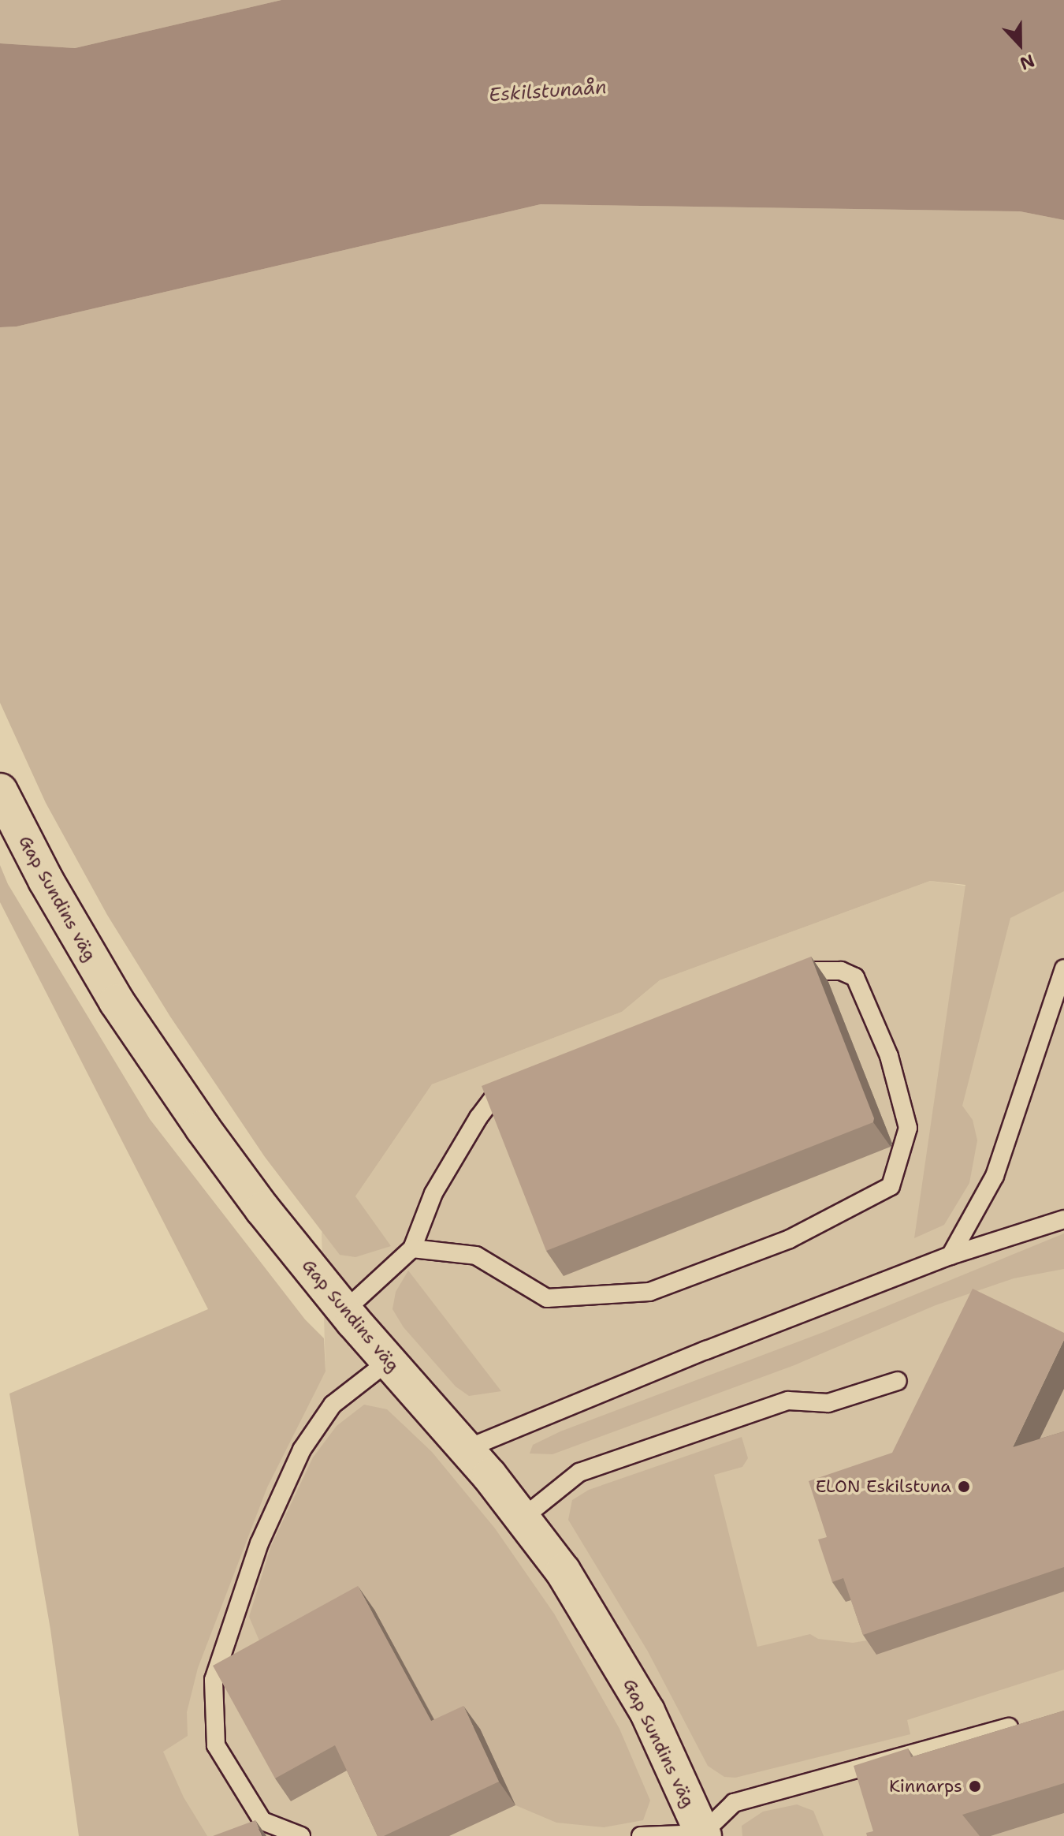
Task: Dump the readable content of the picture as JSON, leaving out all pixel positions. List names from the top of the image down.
{
  "streets": {
    "street": ["Gap Sundins väg"]
  },
  "water": ["Eskilstunaån"],
  "places": ["ELON Eskilstuna", "Kinnarps"],
  "north": "bottom"
}
